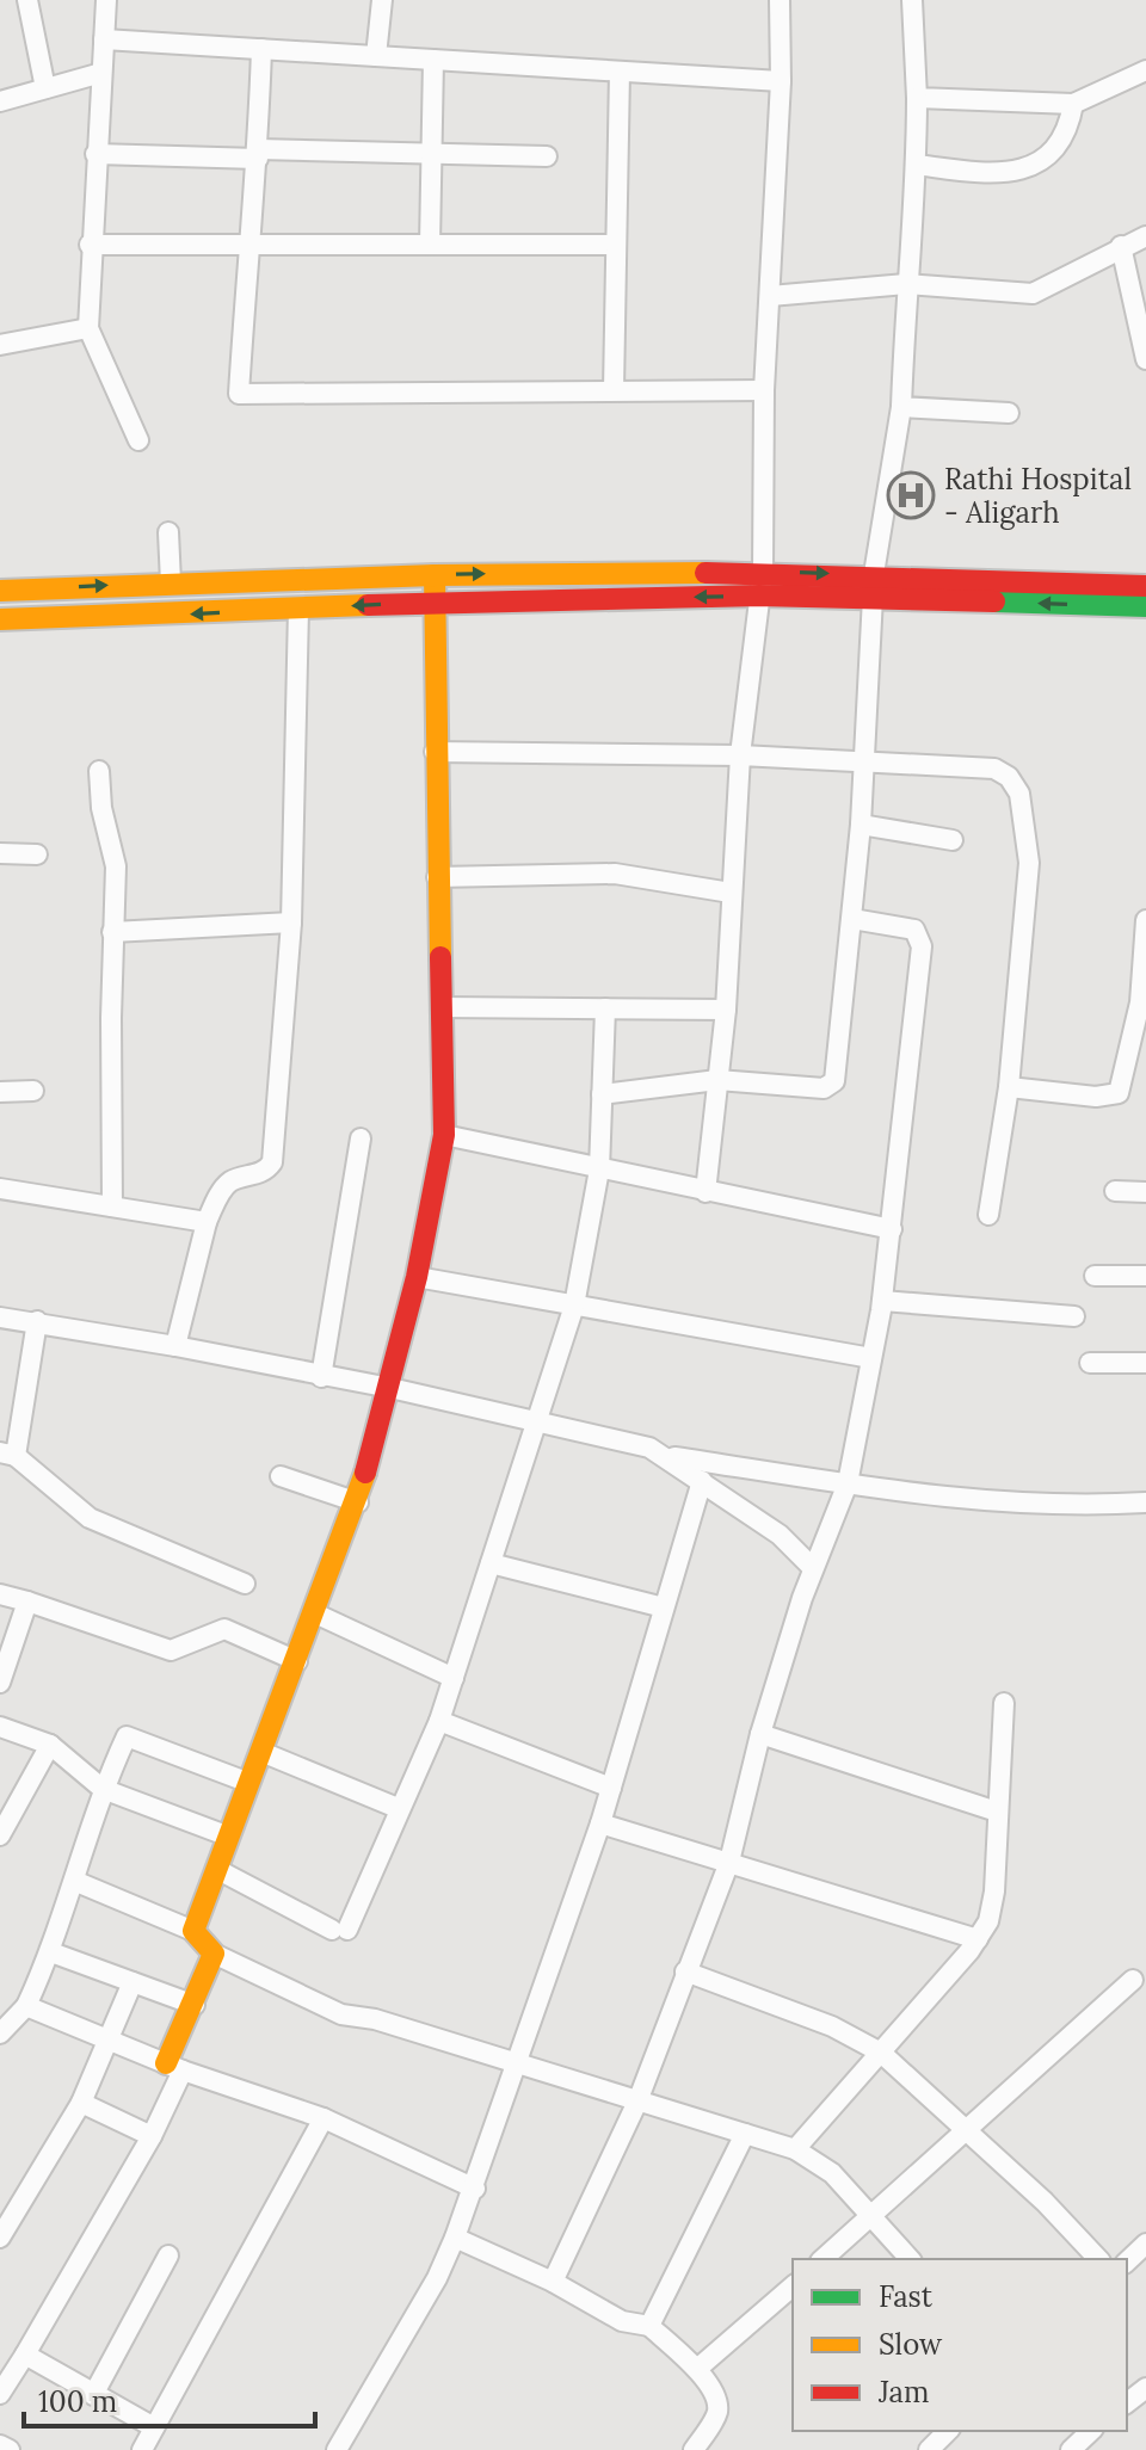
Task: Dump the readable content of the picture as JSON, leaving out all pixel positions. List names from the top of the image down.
{
  "places": {
    "hospital": ["Rathi Hospital - Aligarh"]
  },
  "legend": ["Fast", "Slow", "Jam"],
  "scale_bar": "100 m"
}
